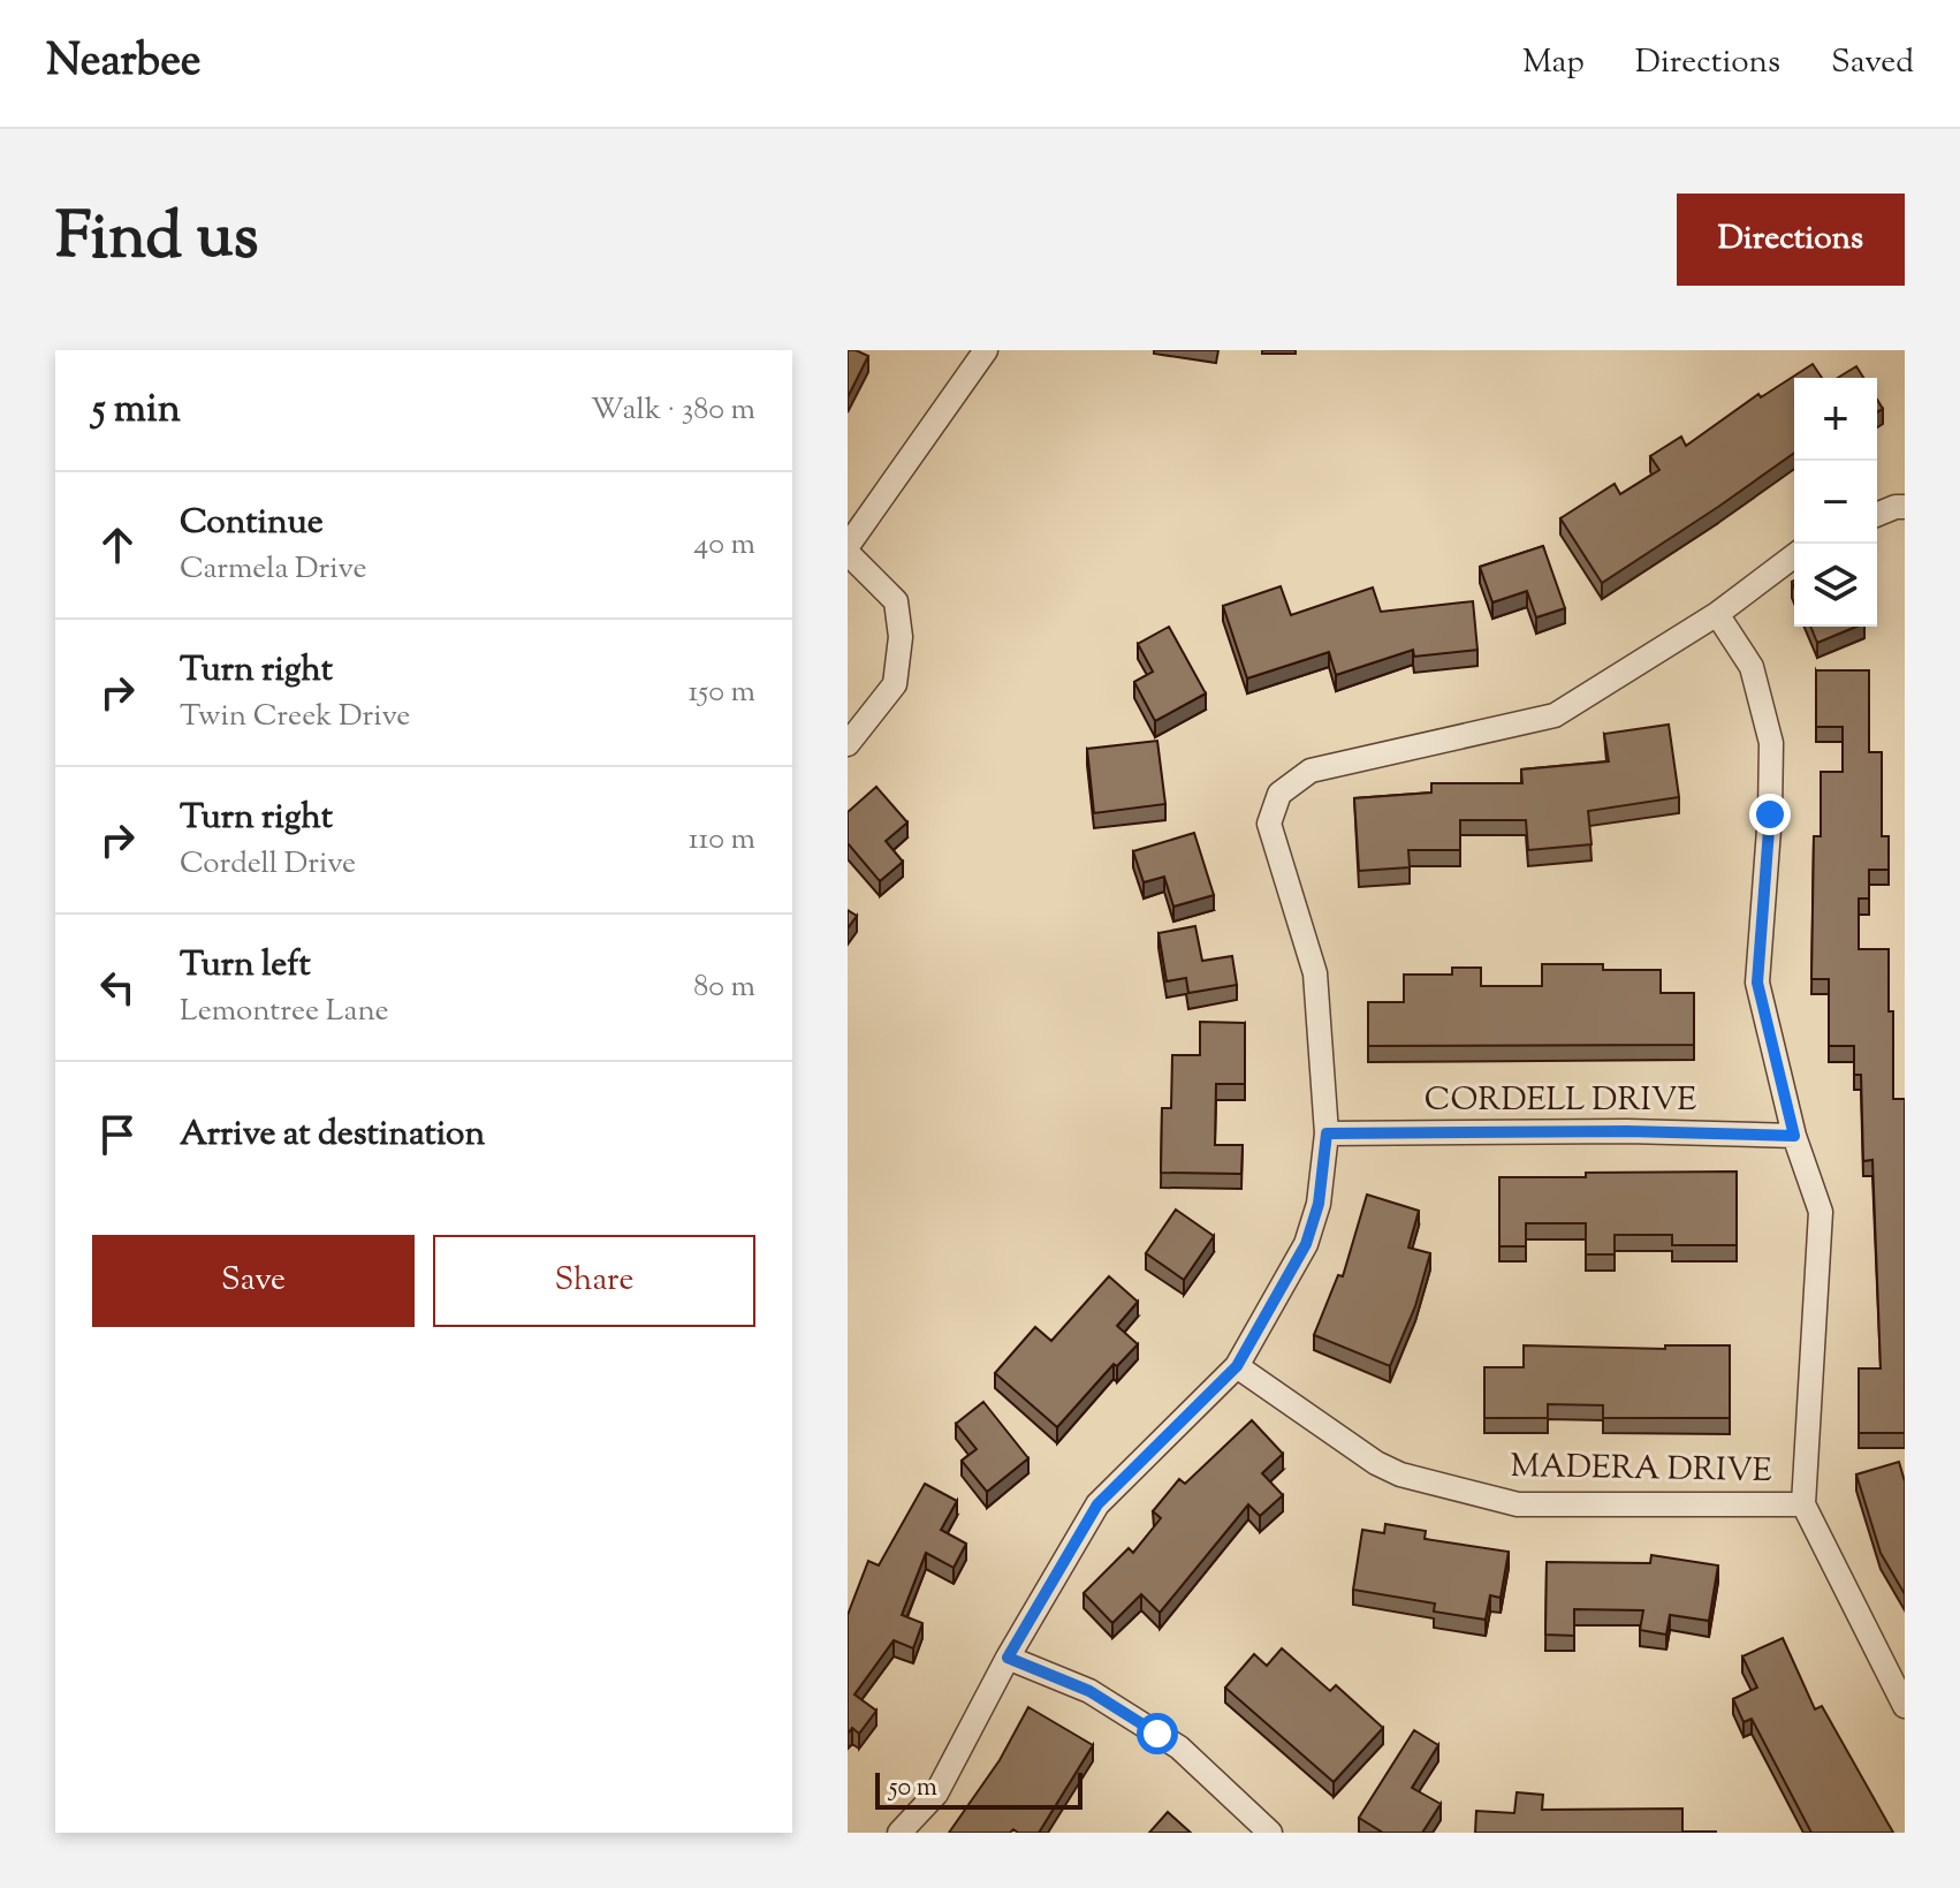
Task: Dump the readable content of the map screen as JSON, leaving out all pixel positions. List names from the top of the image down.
{
  "streets": {
    "street": ["CORDELL DRIVE", "MADERA DRIVE"]
  },
  "scale_bar": "50 m",
  "page": {
    "header": "Nearbee",
    "nav": ["Map", "Directions", "Saved"],
    "title": "Find us",
    "buttons": [
      "Directions",
      ["Save", "Share"]
    ],
    "heading": ["5 min", "Walk · 380 m"],
    "map_buttons": ["+", "−"],
    "list": [
      ["Continue", "Carmela Drive", "40 m"],
      ["Turn right", "Twin Creek Drive", "150 m"],
      ["Turn right", "Cordell Drive", "110 m"],
      ["Turn left", "Lemontree Lane", "80 m"],
      "Arrive at destination"
    ],
    "scale": "50 m"
  }
}
